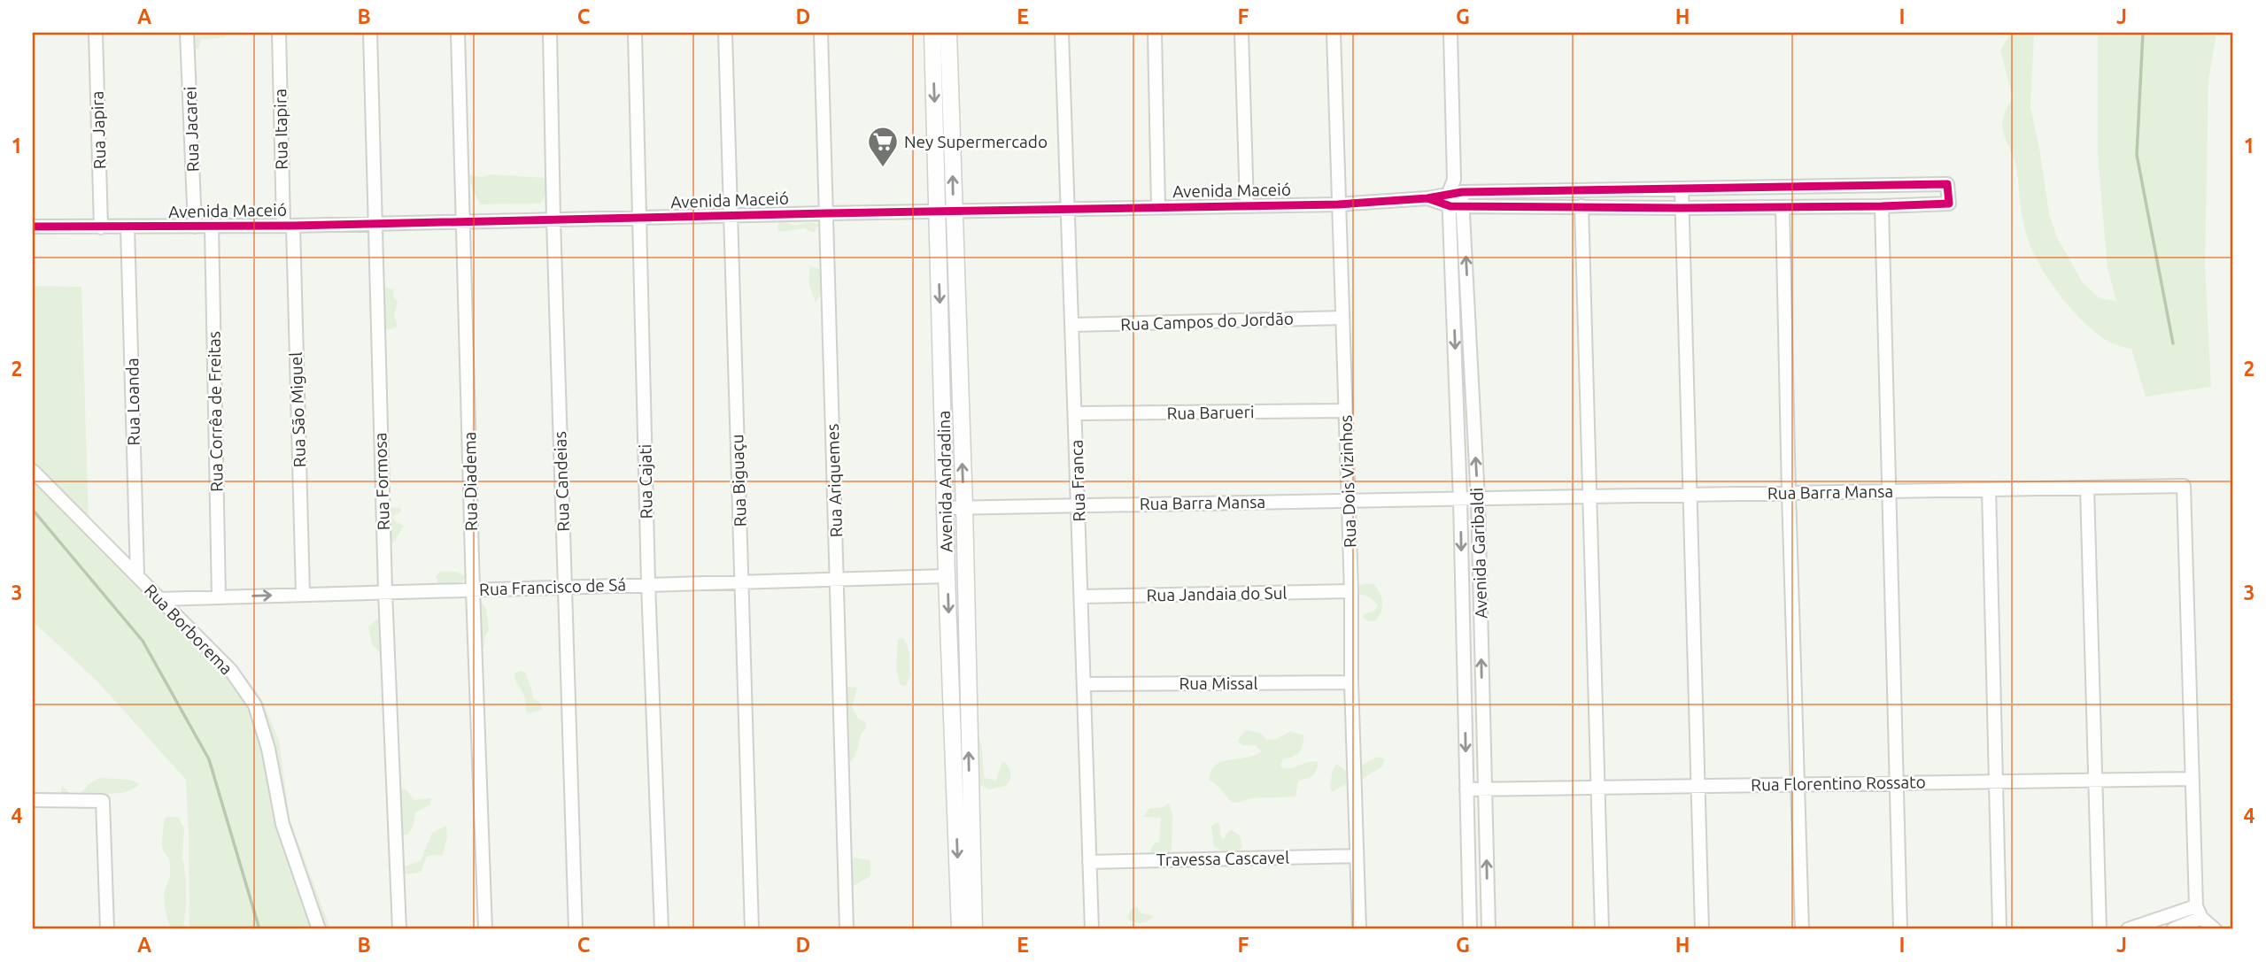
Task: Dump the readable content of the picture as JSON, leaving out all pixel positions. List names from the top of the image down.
{
  "streets": {
    "main road": ["Avenida Andradina"],
    "street": [
      "Rua Jacarei",
      "Rua Itapira",
      "Rua Japira",
      "Avenida Maceió",
      "Rua Campos do Jordão",
      "Rua Loanda",
      "Rua São Miguel",
      "Rua Corrêa de Freitas",
      "Rua Barueri",
      "Rua Biguaçu",
      "Rua Ariquemes",
      "Rua Franca",
      "Rua Formosa",
      "Rua Diadema",
      "Rua Candeias",
      "Rua Cajati",
      "Rua Dois Vizinhos",
      "Rua Barra Mansa",
      "Avenida Garibaldi",
      "Rua Francisco de Sá",
      "Rua Jandaia do Sul",
      "Rua Borborema",
      "Rua Missal",
      "Rua Florentino Rossato",
      "Travessa Cascavel"
    ]
  },
  "crossings": [
    ["Rua Jacarei", "Avenida Maceió"],
    ["Rua Itapira", "Avenida Maceió"],
    ["Rua Itapira", "Rua São Miguel"],
    ["Rua Japira", "Avenida Maceió"],
    ["Avenida Maceió", "Rua Loanda"],
    ["Avenida Maceió", "Rua São Miguel"],
    ["Avenida Maceió", "Rua Corrêa de Freitas"],
    ["Avenida Maceió", "Rua Biguaçu"],
    ["Avenida Maceió", "Rua Ariquemes"],
    ["Avenida Maceió", "Rua Franca"],
    ["Avenida Maceió", "Rua Formosa"],
    ["Avenida Maceió", "Rua Diadema"],
    ["Avenida Maceió", "Rua Candeias"],
    ["Avenida Maceió", "Rua Cajati"],
    ["Avenida Maceió", "Avenida Andradina"],
    ["Avenida Maceió", "Rua Dois Vizinhos"],
    ["Avenida Maceió", "Avenida Garibaldi"],
    ["Rua Campos do Jordão", "Rua Franca"],
    ["Rua Campos do Jordão", "Rua Dois Vizinhos"],
    ["Rua Loanda", "Rua Borborema"],
    ["Rua São Miguel", "Rua Francisco de Sá"],
    ["Rua Corrêa de Freitas", "Rua Francisco de Sá"],
    ["Rua Barueri", "Rua Franca"],
    ["Rua Barueri", "Rua Dois Vizinhos"],
    ["Rua Biguaçu", "Rua Francisco de Sá"],
    ["Rua Ariquemes", "Rua Francisco de Sá"],
    ["Rua Franca", "Rua Barra Mansa"],
    ["Rua Franca", "Rua Jandaia do Sul"],
    ["Rua Franca", "Rua Missal"],
    ["Rua Franca", "Travessa Cascavel"],
    ["Rua Formosa", "Rua Francisco de Sá"],
    ["Rua Diadema", "Rua Francisco de Sá"],
    ["Rua Candeias", "Rua Francisco de Sá"],
    ["Rua Cajati", "Rua Francisco de Sá"],
    ["Avenida Andradina", "Rua Barra Mansa"],
    ["Avenida Andradina", "Rua Francisco de Sá"],
    ["Rua Dois Vizinhos", "Rua Barra Mansa"],
    ["Rua Dois Vizinhos", "Rua Jandaia do Sul"],
    ["Rua Dois Vizinhos", "Rua Missal"],
    ["Rua Dois Vizinhos", "Travessa Cascavel"],
    ["Rua Barra Mansa", "Avenida Garibaldi"],
    ["Rua Barra Mansa", "Rua Florentino Rossato"],
    ["Avenida Garibaldi", "Rua Florentino Rossato"],
    ["Rua Francisco de Sá", "Rua Borborema"]
  ],
  "places": {
    "supermarket": ["Ney Supermercado"]
  },
  "grid": {
    "columns": [
      "A",
      "B",
      "C",
      "D",
      "E",
      "F",
      "G",
      "H",
      "I",
      "J"
    ],
    "rows": [
      "1",
      "2",
      "3",
      "4"
    ]
  }
}
